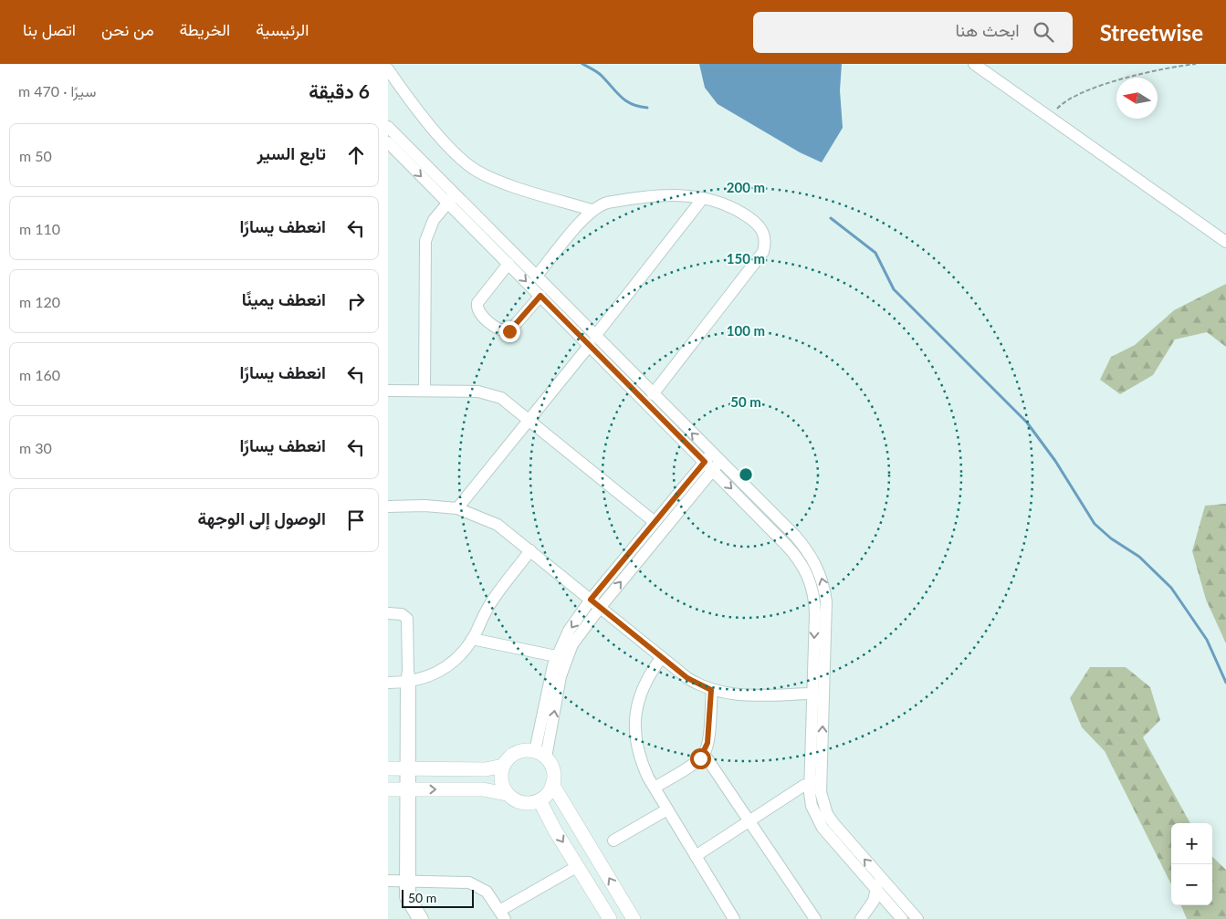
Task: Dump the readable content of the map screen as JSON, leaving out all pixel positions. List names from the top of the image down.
{
  "scale_bar": "50 m",
  "north": "left",
  "page": {
    "header": "Streetwise",
    "search": "ابحث هنا",
    "nav": [
      "الرئيسية",
      "الخريطة",
      "من نحن",
      "اتصل بنا"
    ],
    "heading": ["6 دقيقة", "سيرًا · 470 m"],
    "list": [
      ["تابع السير", "50 m"],
      ["انعطف يسارًا", "110 m"],
      ["انعطف يمينًا", "120 m"],
      ["انعطف يسارًا", "160 m"],
      ["انعطف يسارًا", "30 m"],
      "الوصول إلى الوجهة"
    ],
    "map_buttons": ["+", "−"],
    "scale": "50 m"
  },
  "rings": [
    "200 m",
    "150 m",
    "100 m",
    "50 m"
  ]
}
